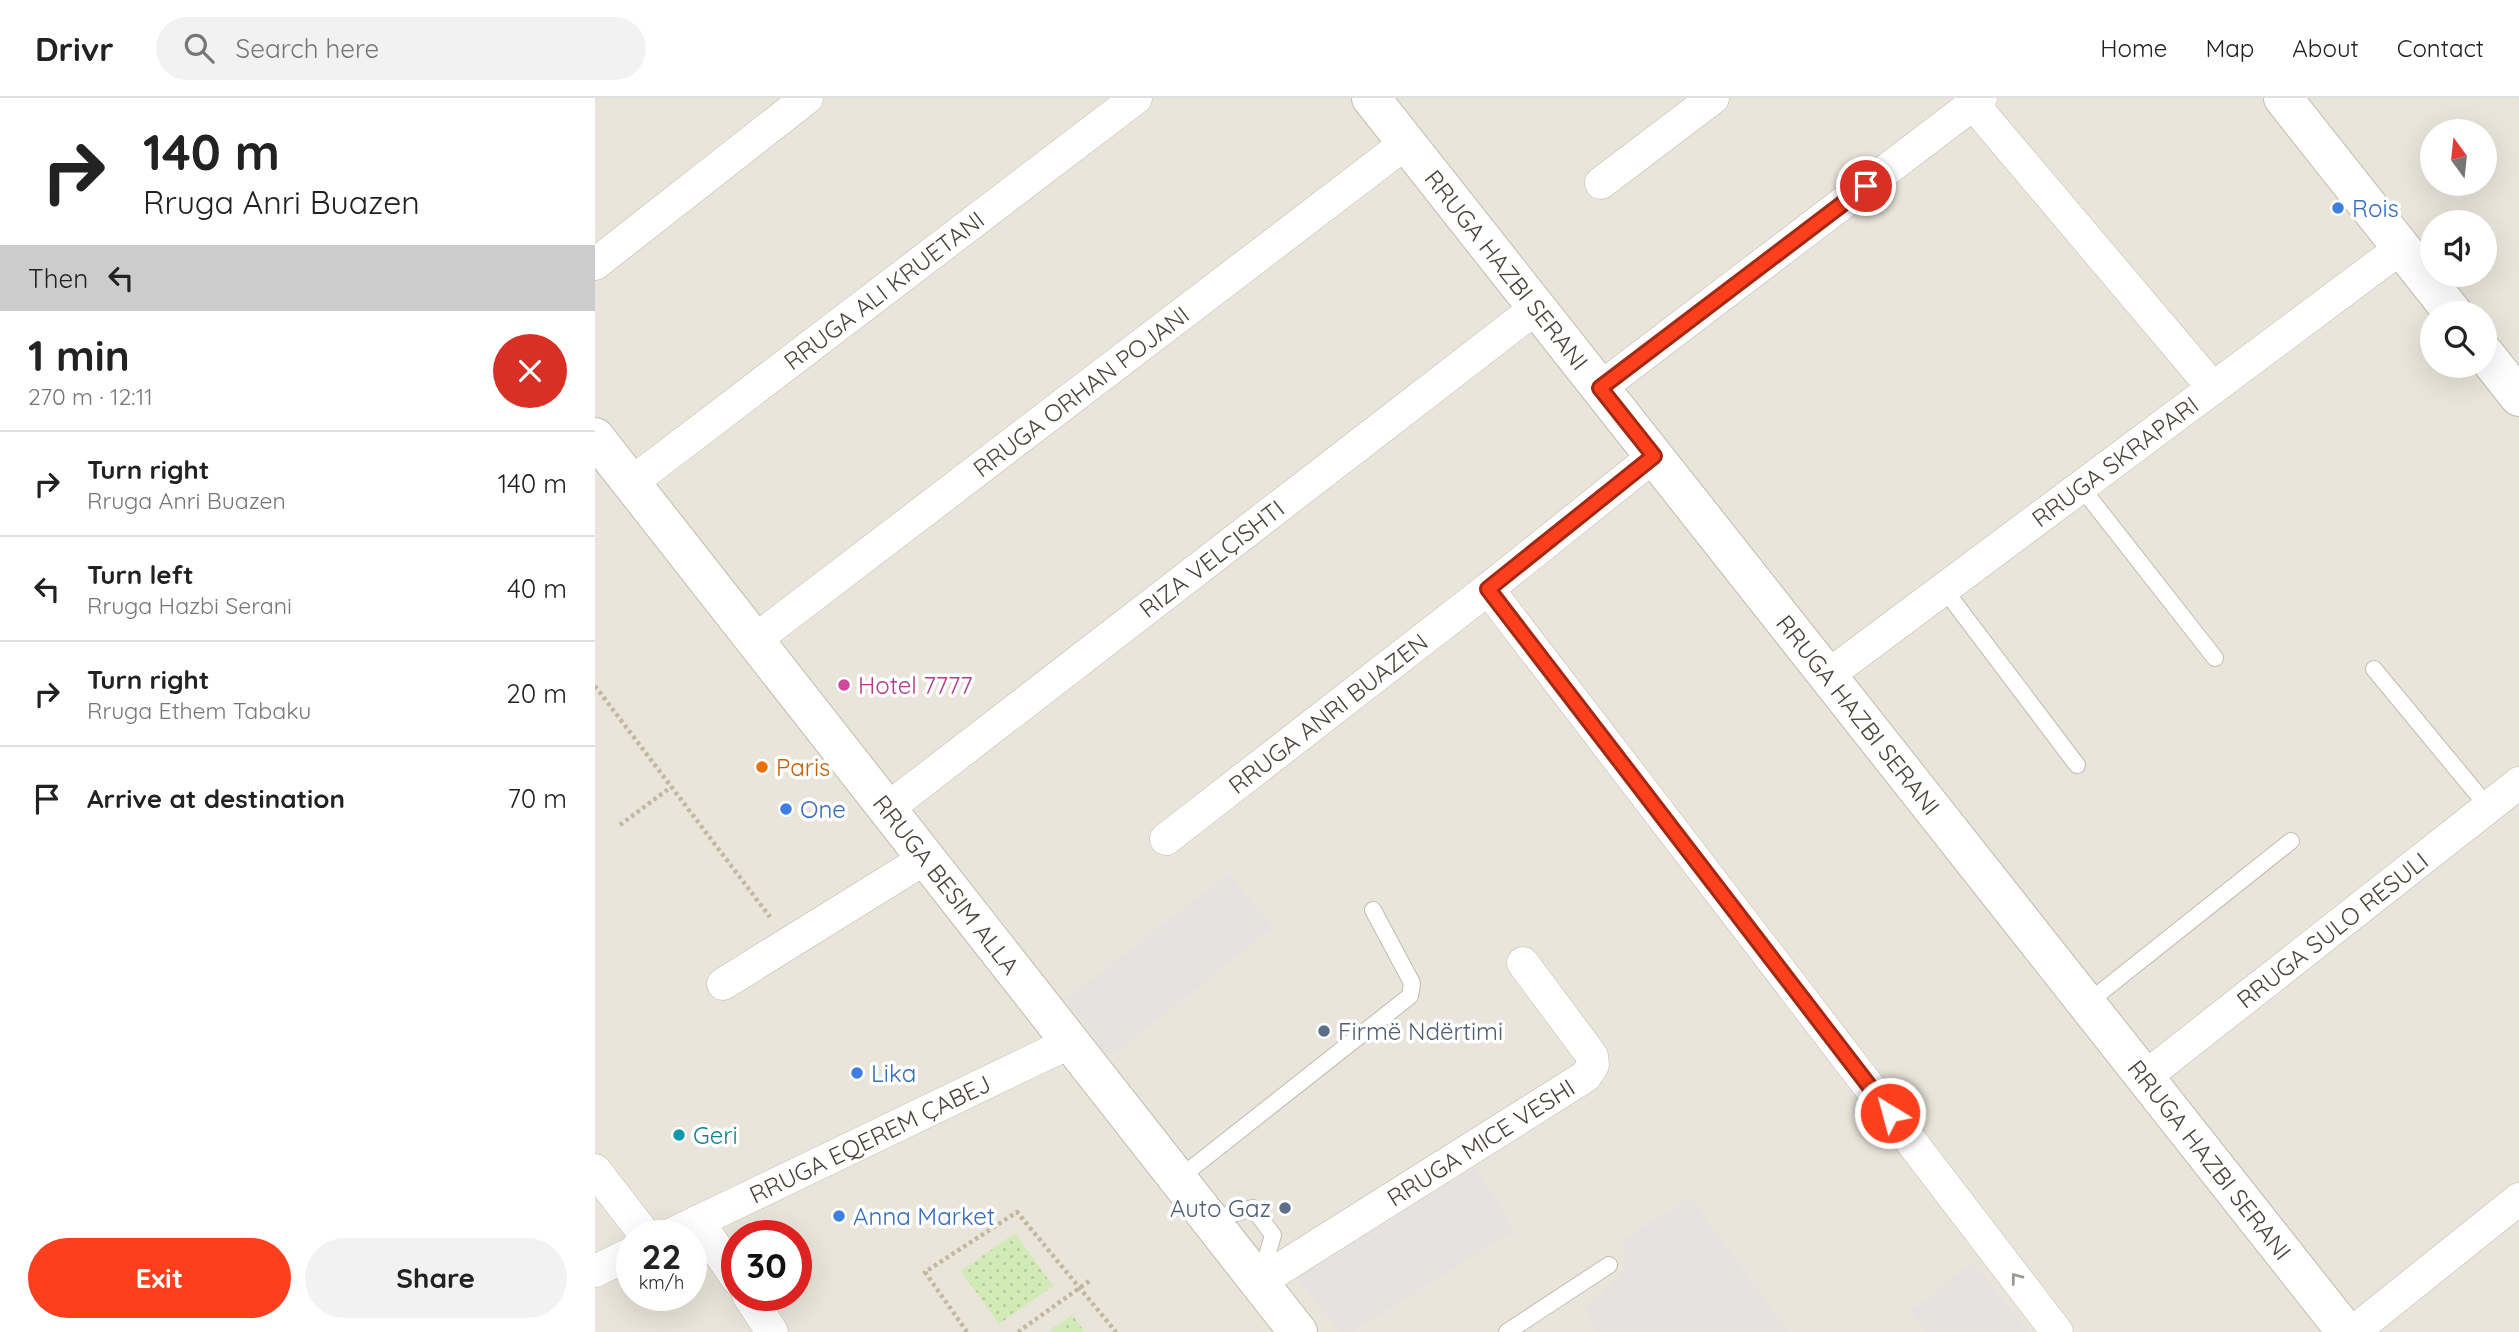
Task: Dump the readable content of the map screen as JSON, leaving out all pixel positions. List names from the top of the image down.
{
  "streets": {
    "street": [
      "RRUGA HAZBI SERANI",
      "RRUGA ALI KRUETANI",
      "RRUGA ORHAN POJANI",
      "RRUGA SKRAPARI",
      "RIZA VELÇISHTI",
      "RRUGA ANRI BUAZEN",
      "RRUGA BESIM ALLA",
      "RRUGA SULO RESULI",
      "RRUGA EQEREM ÇABEJ",
      "RRUGA MICE VESHI"
    ]
  },
  "crossings": [
    ["RRUGA HAZBI SERANI", "RRUGA ORHAN POJANI"],
    ["RRUGA HAZBI SERANI", "RRUGA SKRAPARI"],
    ["RRUGA HAZBI SERANI", "RIZA VELÇISHTI"],
    ["RRUGA HAZBI SERANI", "RRUGA ANRI BUAZEN"],
    ["RRUGA HAZBI SERANI", "RRUGA SULO RESULI"],
    ["RRUGA ALI KRUETANI", "RRUGA BESIM ALLA"],
    ["RRUGA ORHAN POJANI", "RRUGA BESIM ALLA"],
    ["RIZA VELÇISHTI", "RRUGA BESIM ALLA"],
    ["RRUGA BESIM ALLA", "RRUGA EQEREM ÇABEJ"],
    ["RRUGA BESIM ALLA", "RRUGA MICE VESHI"]
  ],
  "places": [
    "Rois",
    "Hotel 7777",
    "Paris",
    "One",
    "Firmë Ndërtimi",
    "Lika",
    "Geri",
    "Auto Gaz",
    "Anna Market"
  ],
  "north": "top",
  "page": {
    "header": "Drivr",
    "search": "Search here",
    "nav": [
      "Home",
      "Map",
      "About",
      "Contact"
    ],
    "turn": ["140 m", "Rruga Anri Buazen"],
    "then": "Then",
    "heading": ["1 min", "270 m · 12:11"],
    "list": [
      {
        "name": "Turn right",
        "note": "Rruga Anri Buazen",
        "value": "140 m"
      },
      {
        "name": "Turn left",
        "note": "Rruga Hazbi Serani",
        "value": "40 m"
      },
      {
        "name": "Turn right",
        "note": "Rruga Ethem Tabaku",
        "value": "20 m"
      },
      {
        "name": "Arrive at destination",
        "value": "70 m"
      }
    ],
    "speed": "22 km/h",
    "limit": "30",
    "buttons": ["Exit", "Share"]
  }
}
